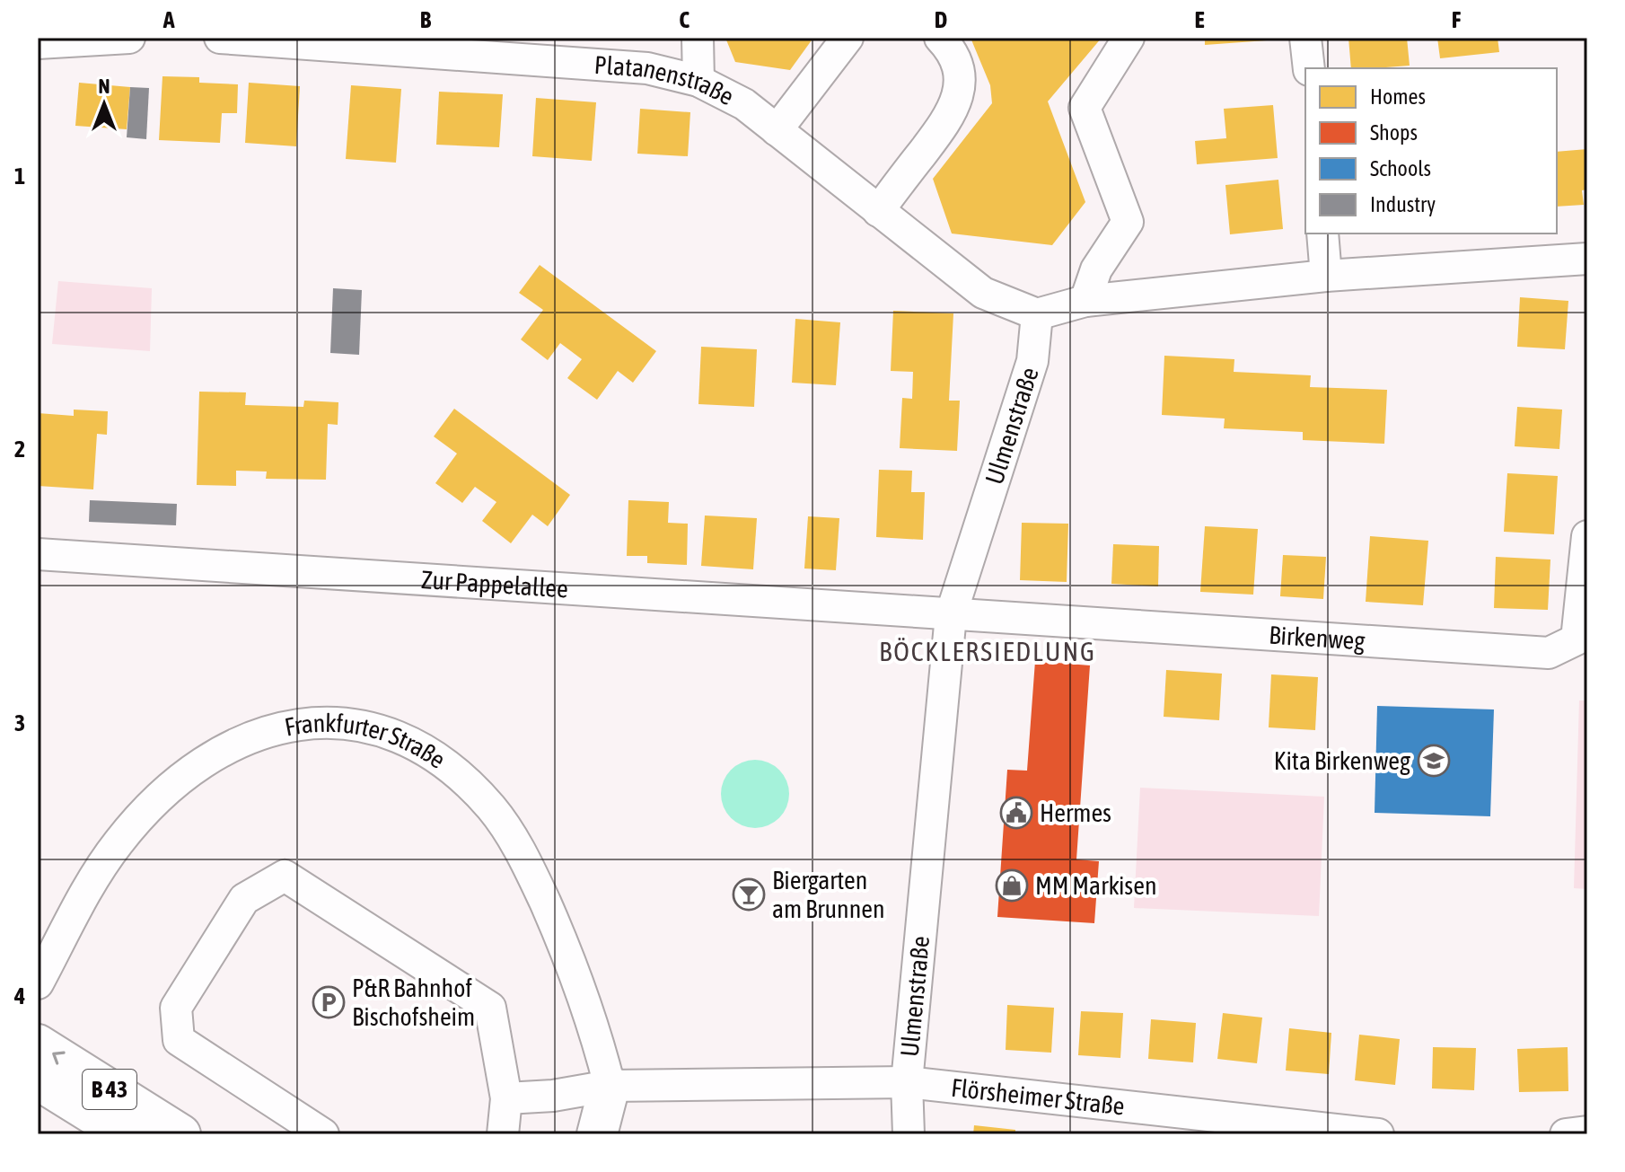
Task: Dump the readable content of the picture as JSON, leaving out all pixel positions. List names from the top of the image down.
{
  "streets": {
    "highway": ["B 43"],
    "street": [
      "Platanenstraße",
      "Ulmenstraße",
      "Zur Pappelallee",
      "Birkenweg",
      "Frankfurter Straße",
      "Flörsheimer Straße"
    ]
  },
  "crossings": [
    ["Platanenstraße", "Ulmenstraße"],
    ["Ulmenstraße", "Zur Pappelallee"],
    ["Ulmenstraße", "Birkenweg"],
    ["Ulmenstraße", "Flörsheimer Straße"],
    ["Zur Pappelallee", "Birkenweg"],
    ["Frankfurter Straße", "Flörsheimer Straße"]
  ],
  "districts": ["BÖCKLERSIEDLUNG"],
  "places": {
    "school or university": ["Kita Birkenweg"],
    "public building": ["Hermes"],
    "shop": ["MM Markisen"],
    "bar": ["Biergarten am Brunnen"],
    "parking": ["P&R Bahnhof Bischofsheim"]
  },
  "legend": [
    "Homes",
    "Shops",
    "Schools",
    "Industry"
  ],
  "north": "top",
  "grid": {
    "columns": [
      "A",
      "B",
      "C",
      "D",
      "E",
      "F"
    ],
    "rows": [
      "1",
      "2",
      "3",
      "4"
    ]
  }
}
